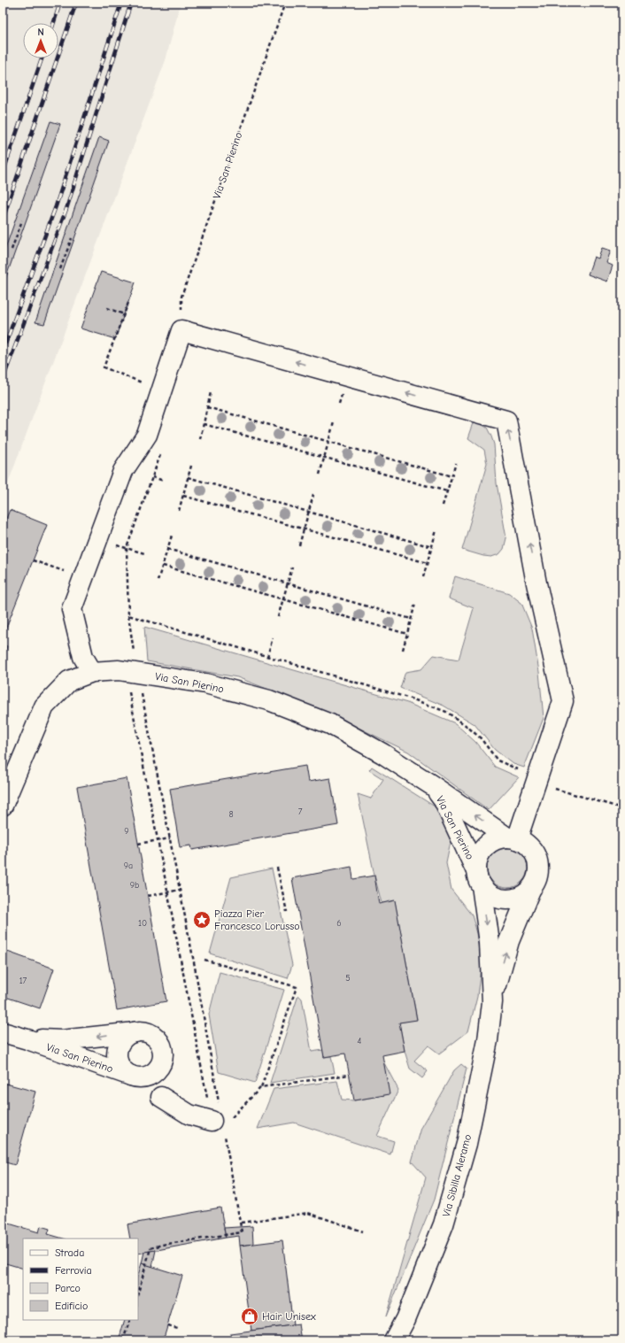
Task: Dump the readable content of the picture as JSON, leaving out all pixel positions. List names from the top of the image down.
{
  "streets": {
    "street": ["Via San Pierino", "Via Sibilla Aleramo"]
  },
  "crossings": [
    ["Via San Pierino", "Via Sibilla Aleramo"]
  ],
  "places": {
    "place": ["Piazza Pier Francesco Lorusso"],
    "shop": ["Hair Unisex"]
  },
  "house_numbers": [
    "7",
    "8",
    "9",
    "9a",
    "9b",
    "10",
    "6",
    "5",
    "17",
    "4"
  ],
  "legend": [
    "Strada",
    "Ferrovia",
    "Parco",
    "Edificio"
  ],
  "north": "top"
}
